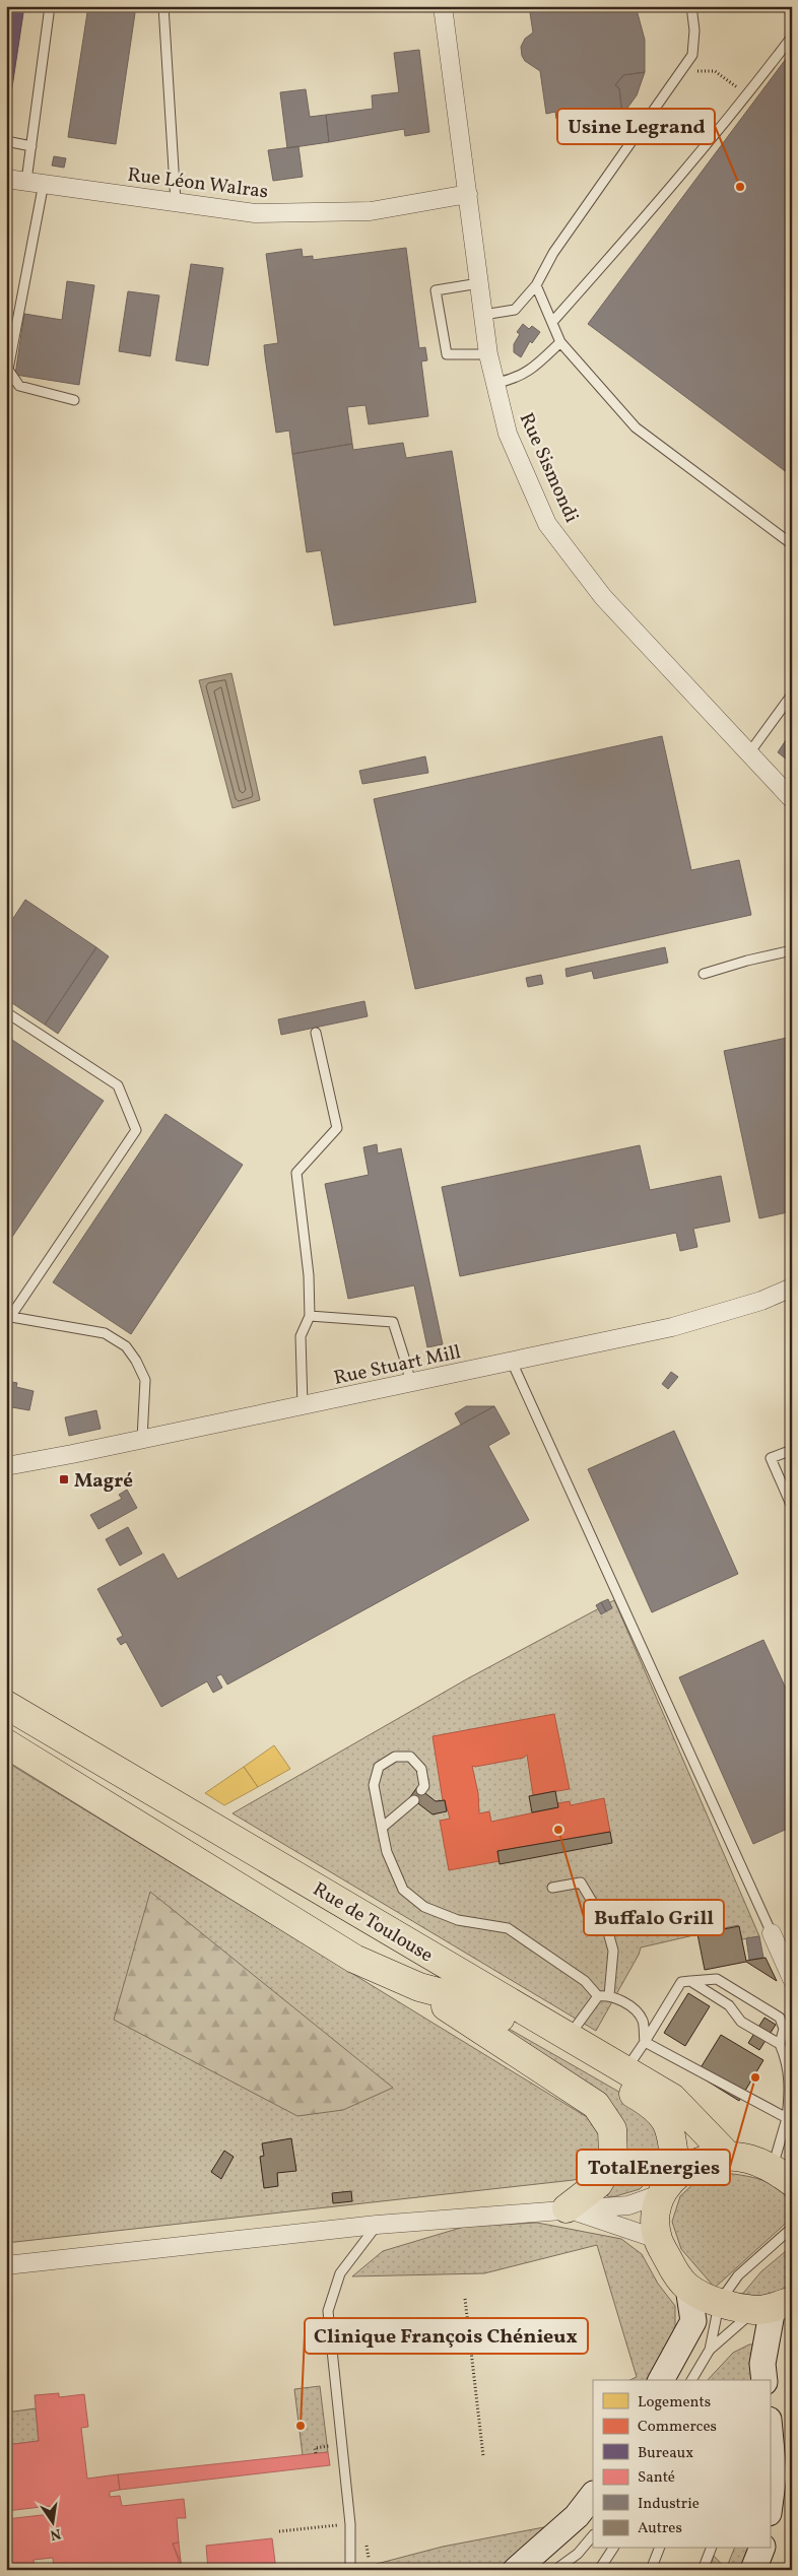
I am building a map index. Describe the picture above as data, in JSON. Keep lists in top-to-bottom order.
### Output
{
  "streets": {
    "main road": ["Rue de Toulouse"],
    "street": ["Rue Léon Walras", "Rue Sismondi", "Rue Stuart Mill"]
  },
  "crossings": [
    ["Rue Léon Walras", "Rue Sismondi"]
  ],
  "places": {
    "other": [
      "Usine Legrand",
      "Buffalo Grill",
      "TotalEnergies",
      "Clinique François Chénieux"
    ],
    "transit": ["Magré"]
  },
  "legend": [
    "Logements",
    "Commerces",
    "Bureaux",
    "Santé",
    "Industrie",
    "Autres"
  ],
  "north": "bottom"
}
